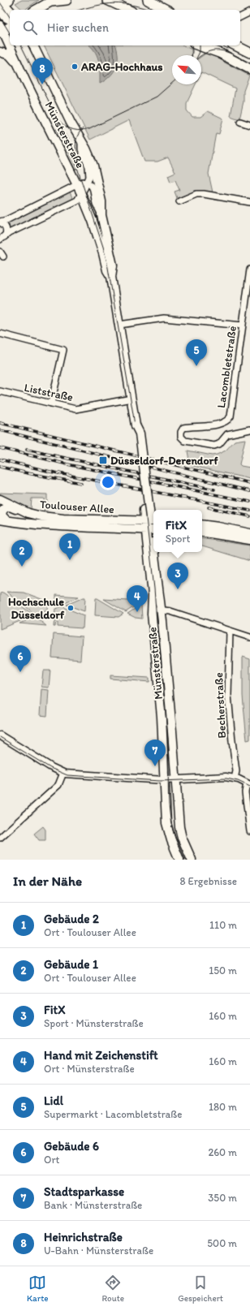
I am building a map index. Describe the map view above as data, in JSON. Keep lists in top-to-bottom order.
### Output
{
  "streets": {
    "main road": ["Münsterstraße", "Toulouser Allee"],
    "street": ["Lacombletstraße", "Liststraße", "Becherstraße"]
  },
  "crossings": [
    ["Münsterstraße", "Liststraße"],
    ["Münsterstraße", "Toulouser Allee"]
  ],
  "places": {
    "other": ["ARAG-Hochhaus", "Hochschule Düsseldorf"],
    "transit": ["Düsseldorf-Derendorf"]
  },
  "north": "top left",
  "page": {
    "search": "Hier suchen",
    "pins": [
      "8",
      "5",
      "1",
      "2",
      "3",
      "4",
      "6",
      "7"
    ],
    "popup": ["FitX", "Sport"],
    "heading": ["In der Nähe", "8 Ergebnisse"],
    "list": [
      {
        "mark": "1",
        "name": "Gebäude 2",
        "note": "Ort · Toulouser Allee",
        "value": "110 m"
      },
      {
        "mark": "2",
        "name": "Gebäude 1",
        "note": "Ort · Toulouser Allee",
        "value": "150 m"
      },
      {
        "mark": "3",
        "name": "FitX",
        "note": "Sport · Münsterstraße",
        "value": "160 m"
      },
      {
        "mark": "4",
        "name": "Hand mit Zeichenstift",
        "note": "Ort · Münsterstraße",
        "value": "160 m"
      },
      {
        "mark": "5",
        "name": "Lidl",
        "note": "Supermarkt · Lacombletstraße",
        "value": "180 m"
      },
      {
        "mark": "6",
        "name": "Gebäude 6",
        "note": "Ort",
        "value": "260 m"
      },
      {
        "mark": "7",
        "name": "Stadtsparkasse",
        "note": "Bank · Münsterstraße",
        "value": "350 m"
      },
      {
        "mark": "8",
        "name": "Heinrichstraße",
        "note": "U-Bahn · Münsterstraße",
        "value": "500 m"
      }
    ],
    "nav": ["Karte", "Route", "Gespeichert"]
  }
}
